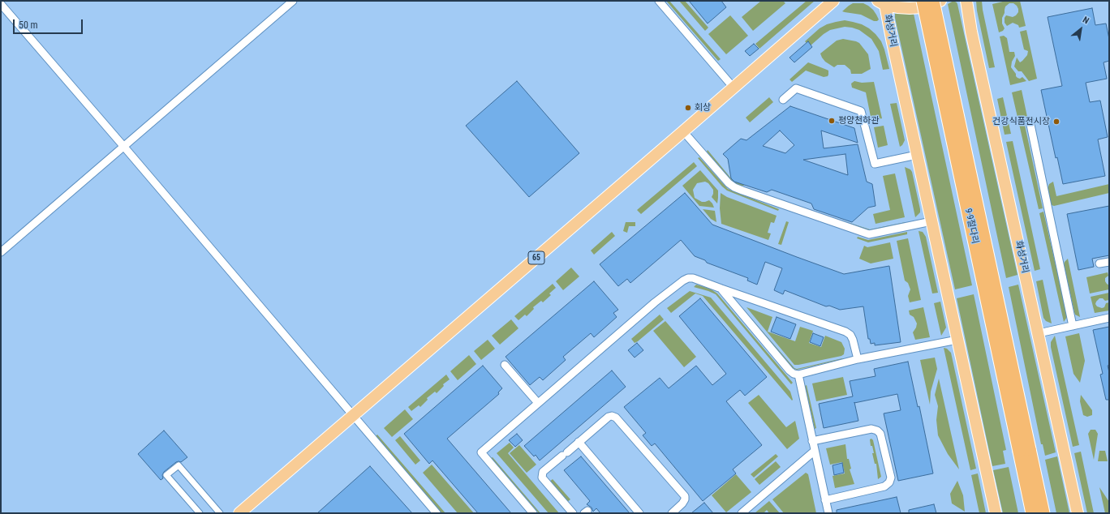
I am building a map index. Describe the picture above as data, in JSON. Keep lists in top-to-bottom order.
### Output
{
  "streets": {
    "highway": ["9·9절다리"],
    "main road": ["화성거리", "65"]
  },
  "places": ["회상", "평양천하관", "건강식품전시장"],
  "scale_bar": "50 m",
  "north": "top right"
}
